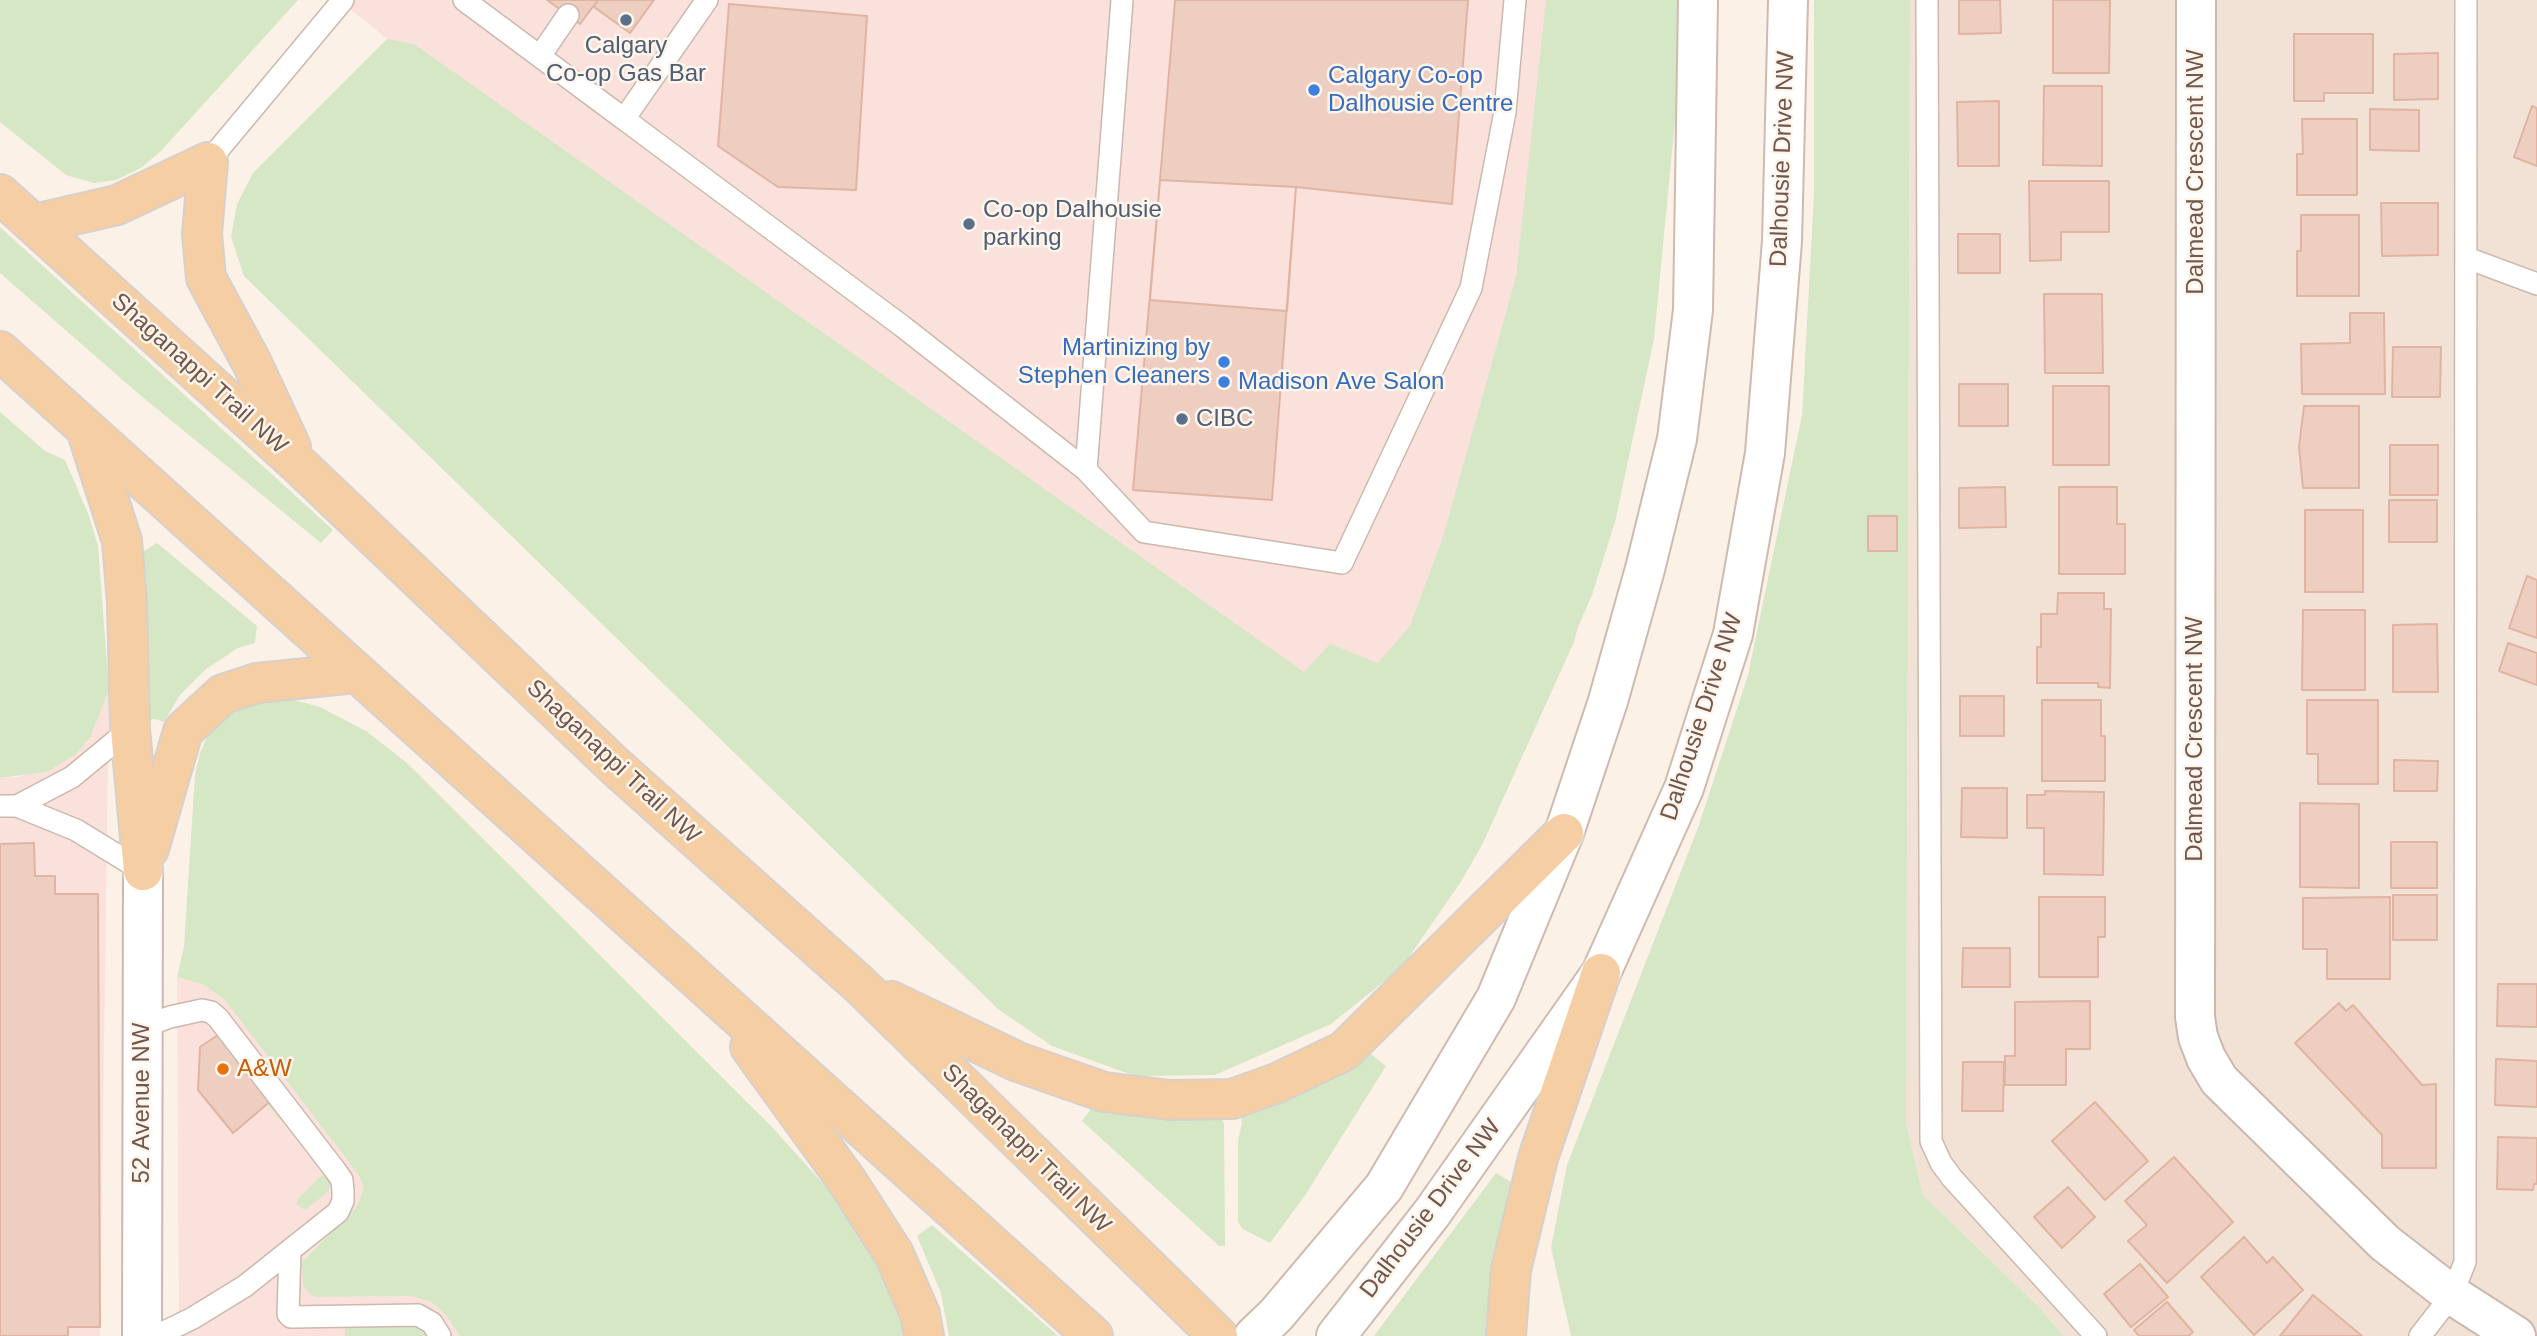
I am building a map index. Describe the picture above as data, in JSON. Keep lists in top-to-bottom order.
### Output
{
  "streets": {
    "main road": ["Shaganappi Trail NW"],
    "street": ["Dalhousie Drive NW", "Dalmead Crescent NW", "52 Avenue NW"]
  },
  "places": [
    "Calgary Co-op Gas Bar",
    "Calgary Co-op Dalhousie Centre",
    "Co-op Dalhousie parking",
    "Martinizing by Stephen Cleaners",
    "Madison Ave Salon",
    "CIBC",
    "A&W"
  ]
}
